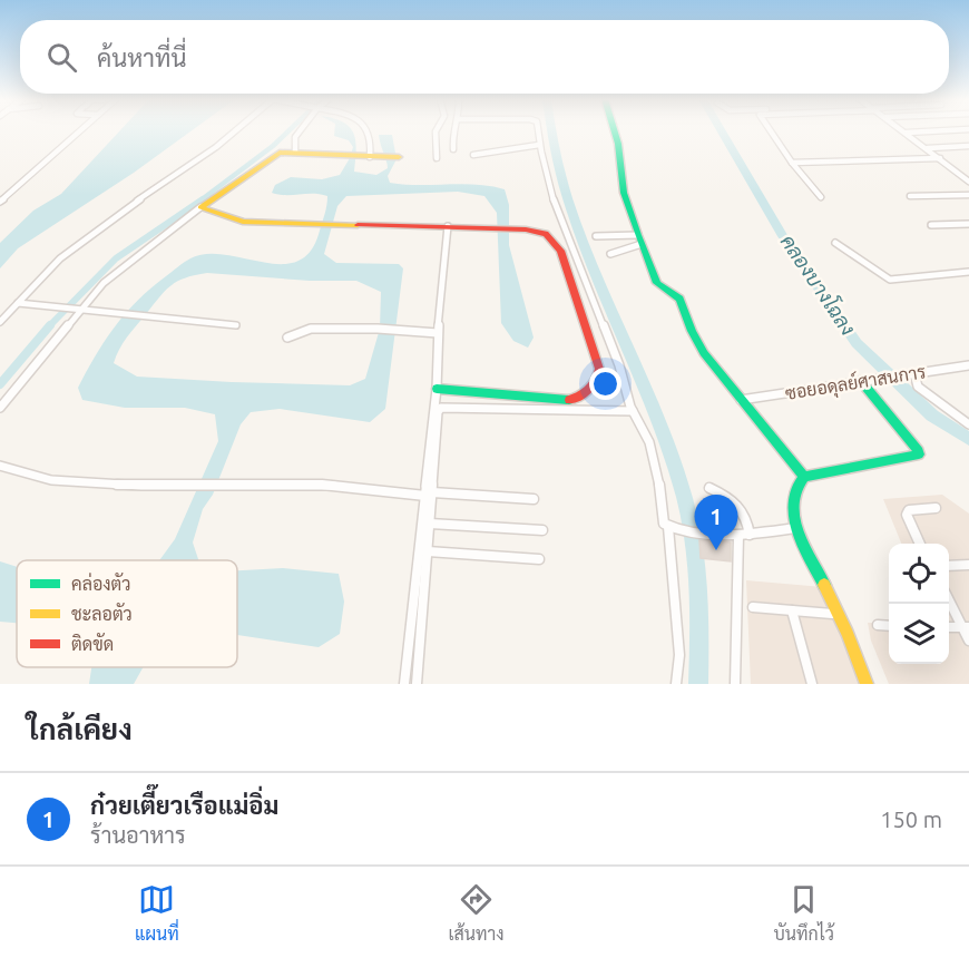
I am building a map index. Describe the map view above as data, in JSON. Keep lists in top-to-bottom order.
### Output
{
  "streets": {
    "street": ["ซอยอดุลย์ศาสนการ"]
  },
  "water": ["คลองบางโฉลง"],
  "legend": ["คล่องตัว", "ชะลอตัว", "ติดขัด"],
  "page": {
    "search": "ค้นหาที่นี่",
    "pins": "1",
    "heading": "ใกล้เคียง",
    "list": [
      {
        "mark": "1",
        "name": "ก๋วยเตี๊ยวเรือแม่อิ่ม",
        "note": "ร้านอาหาร",
        "value": "150 m"
      }
    ],
    "nav": ["แผนที่", "เส้นทาง", "บันทึกไว้"]
  }
}
